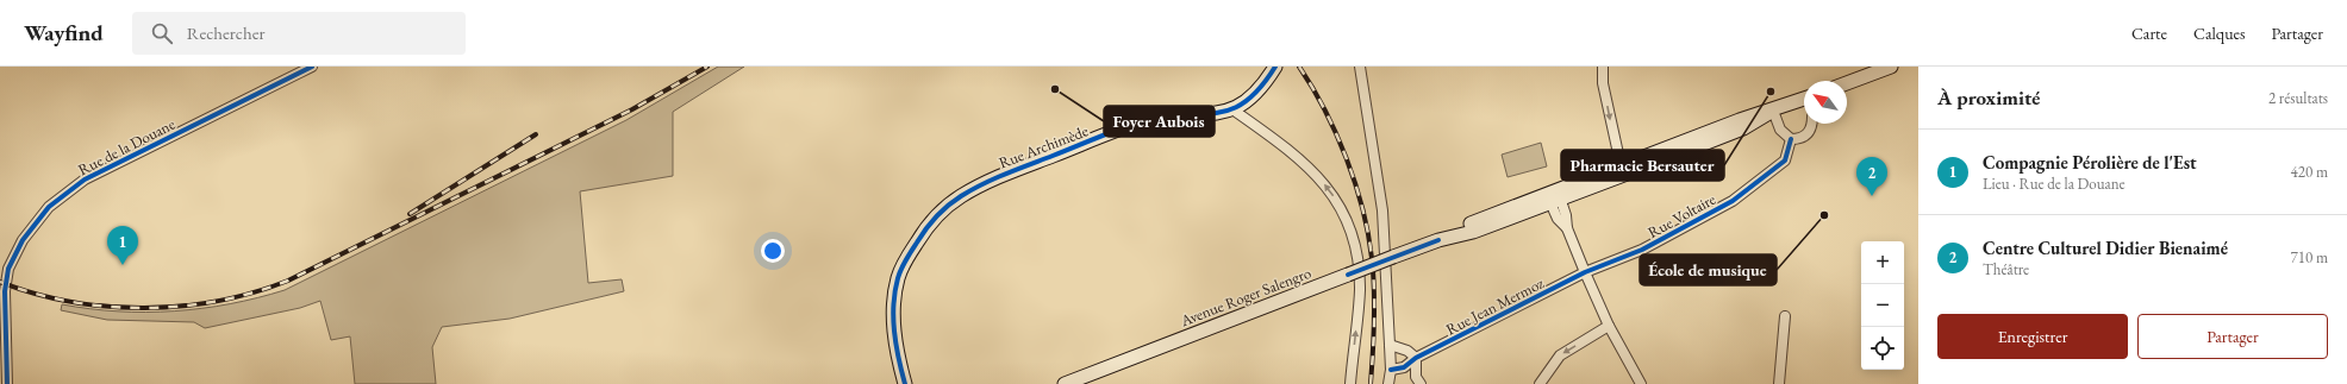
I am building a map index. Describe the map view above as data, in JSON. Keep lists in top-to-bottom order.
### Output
{
  "streets": {
    "main road": ["Rue Archimède", "Avenue Roger Salengro"],
    "street": ["Rue de la Douane", "Rue Voltaire", "Rue Jean Mermoz"]
  },
  "crossings": [
    ["Rue Voltaire", "Rue Jean Mermoz"]
  ],
  "places": ["Foyer Aubois", "Pharmacie Bersauter", "École de musique"],
  "north": "top left",
  "page": {
    "header": "Wayfind",
    "search": "Rechercher",
    "nav": ["Carte", "Calques", "Partager"],
    "heading": ["À proximité", "2 résultats"],
    "list": [
      {
        "mark": "1",
        "name": "Compagnie Pérolière de l'Est",
        "note": "Lieu · Rue de la Douane",
        "value": "420 m"
      },
      {
        "mark": "2",
        "name": "Centre Culturel Didier Bienaimé",
        "note": "Théâtre",
        "value": "710 m"
      }
    ],
    "pins": ["2", "1"],
    "map_buttons": ["+", "−"],
    "buttons": ["Enregistrer", "Partager"]
  }
}
